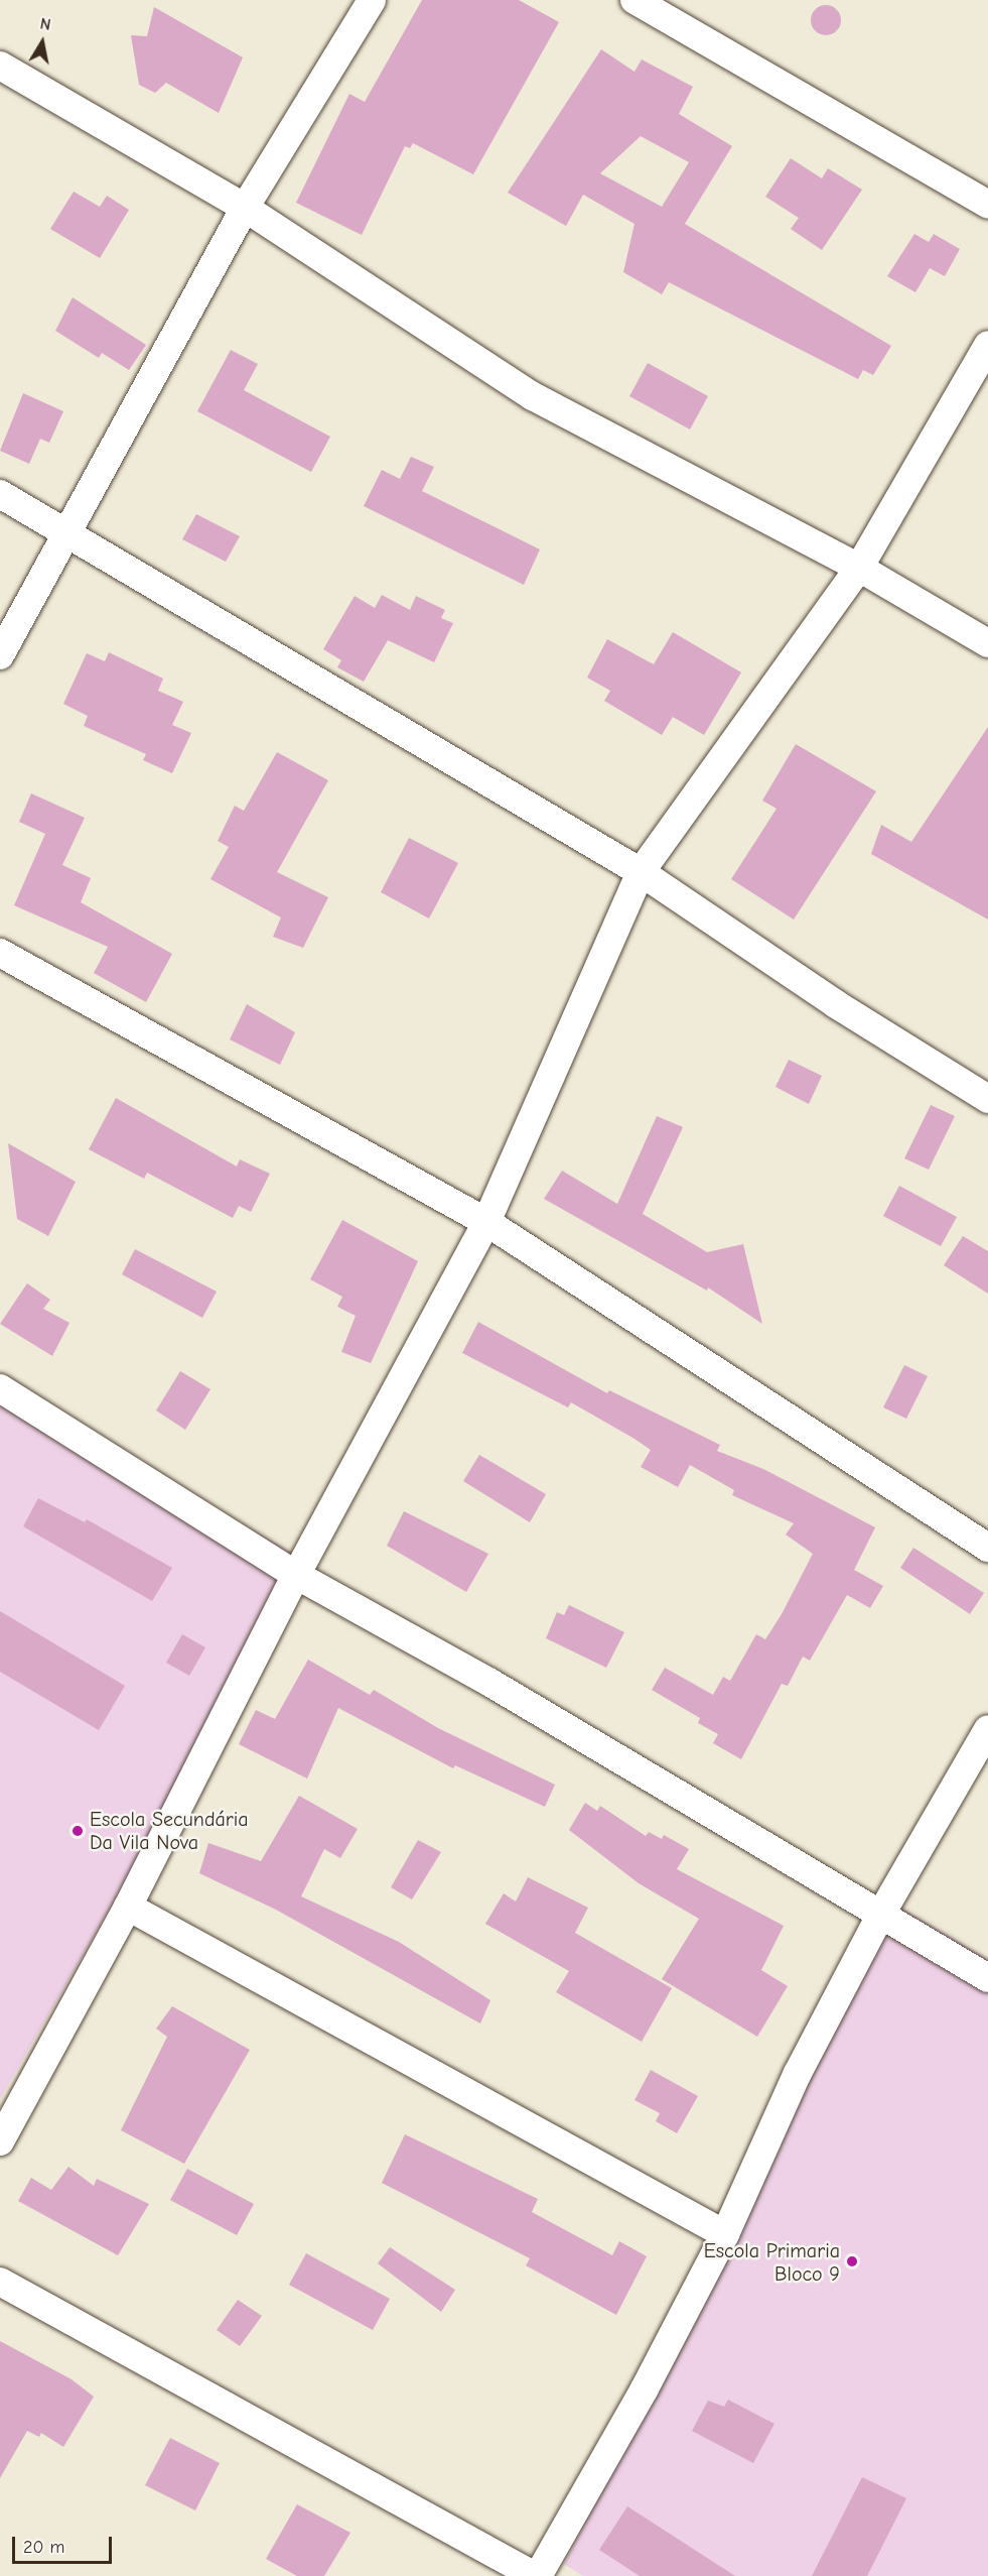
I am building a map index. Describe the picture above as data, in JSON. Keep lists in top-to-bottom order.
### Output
{
  "places": ["Escola Secundária Da Vila Nova", "Escola Primaria Bloco 9"],
  "scale_bar": "20 m",
  "north": "top"
}
